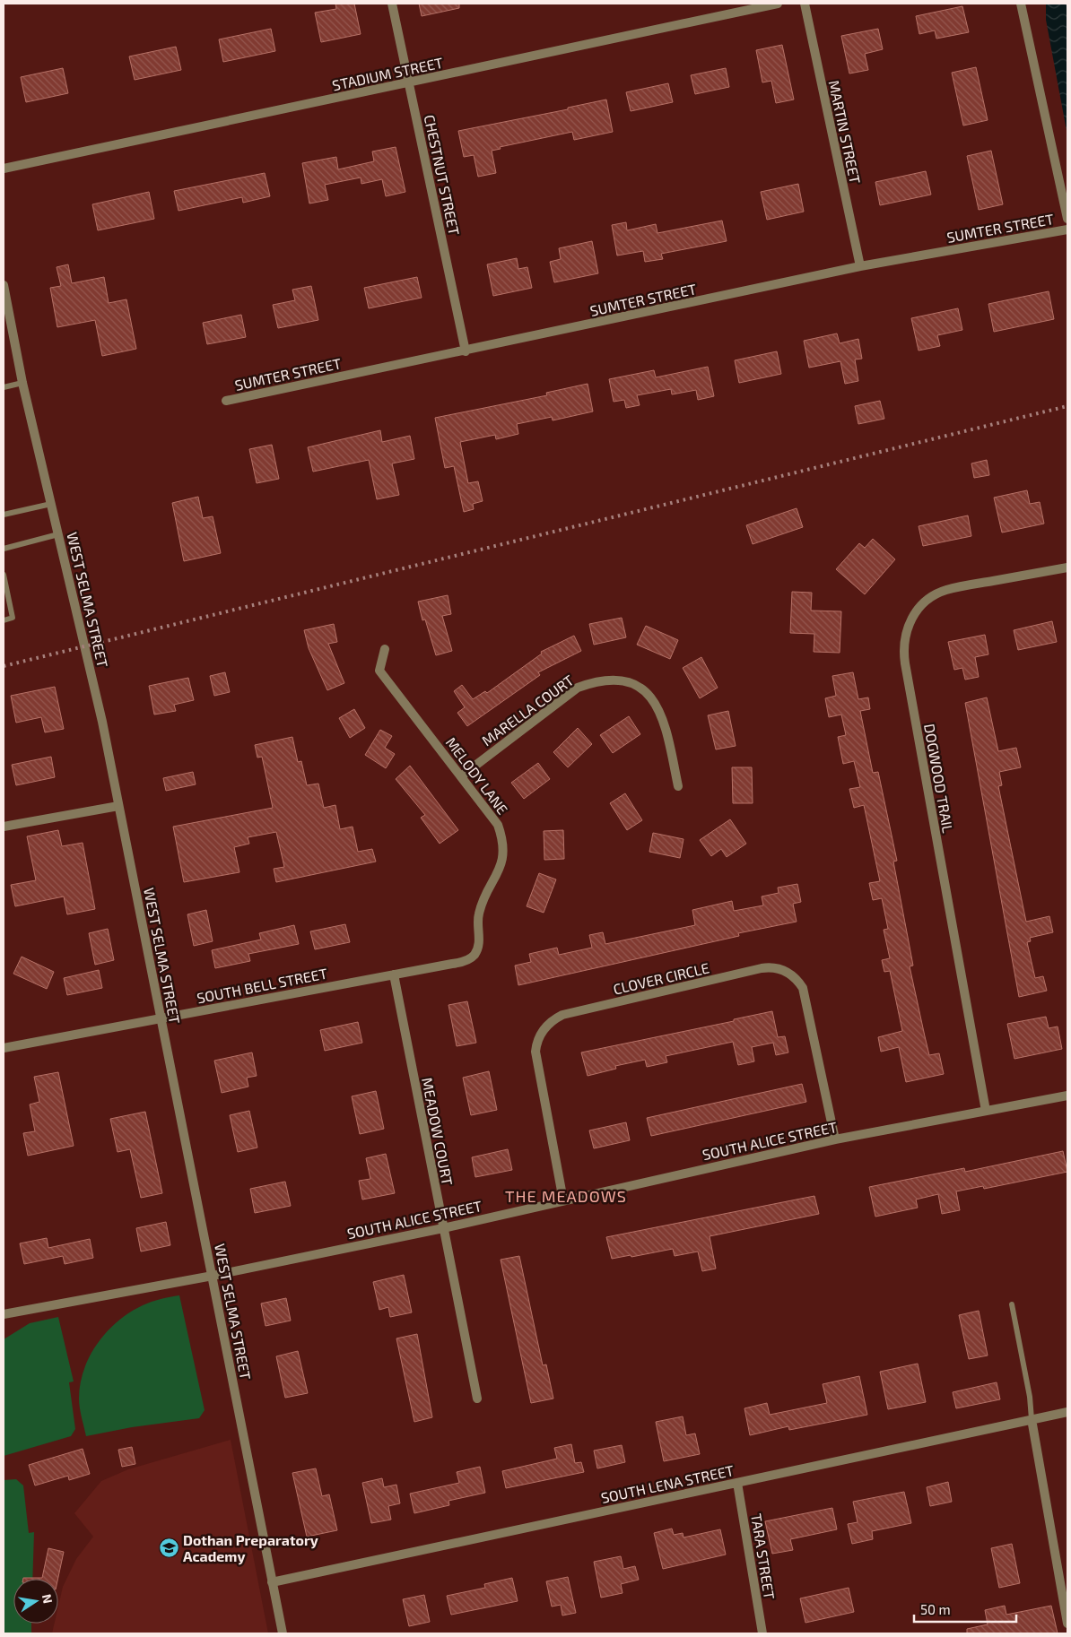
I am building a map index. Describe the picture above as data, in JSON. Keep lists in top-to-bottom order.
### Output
{
  "streets": {
    "street": [
      "STADIUM STREET",
      "MARTIN STREET",
      "CHESTNUT STREET",
      "SUMTER STREET",
      "WEST SELMA STREET",
      "MARELLA COURT",
      "MELODY LANE",
      "DOGWOOD TRAIL",
      "CLOVER CIRCLE",
      "SOUTH BELL STREET",
      "MEADOW COURT",
      "SOUTH ALICE STREET",
      "SOUTH LENA STREET",
      "TARA STREET"
    ]
  },
  "crossings": [
    ["STADIUM STREET", "CHESTNUT STREET"],
    ["MARTIN STREET", "SUMTER STREET"],
    ["CHESTNUT STREET", "SUMTER STREET"],
    ["WEST SELMA STREET", "SOUTH BELL STREET"],
    ["WEST SELMA STREET", "SOUTH ALICE STREET"],
    ["WEST SELMA STREET", "SOUTH LENA STREET"],
    ["MARELLA COURT", "MELODY LANE"],
    ["MELODY LANE", "SOUTH BELL STREET"],
    ["MELODY LANE", "MEADOW COURT"],
    ["DOGWOOD TRAIL", "SOUTH ALICE STREET"],
    ["CLOVER CIRCLE", "SOUTH ALICE STREET"],
    ["SOUTH BELL STREET", "MEADOW COURT"],
    ["MEADOW COURT", "SOUTH ALICE STREET"],
    ["SOUTH LENA STREET", "TARA STREET"]
  ],
  "districts": ["THE MEADOWS"],
  "places": {
    "school or university": ["Dothan Preparatory Academy"]
  },
  "scale_bar": "50 m",
  "north": "right"
}
